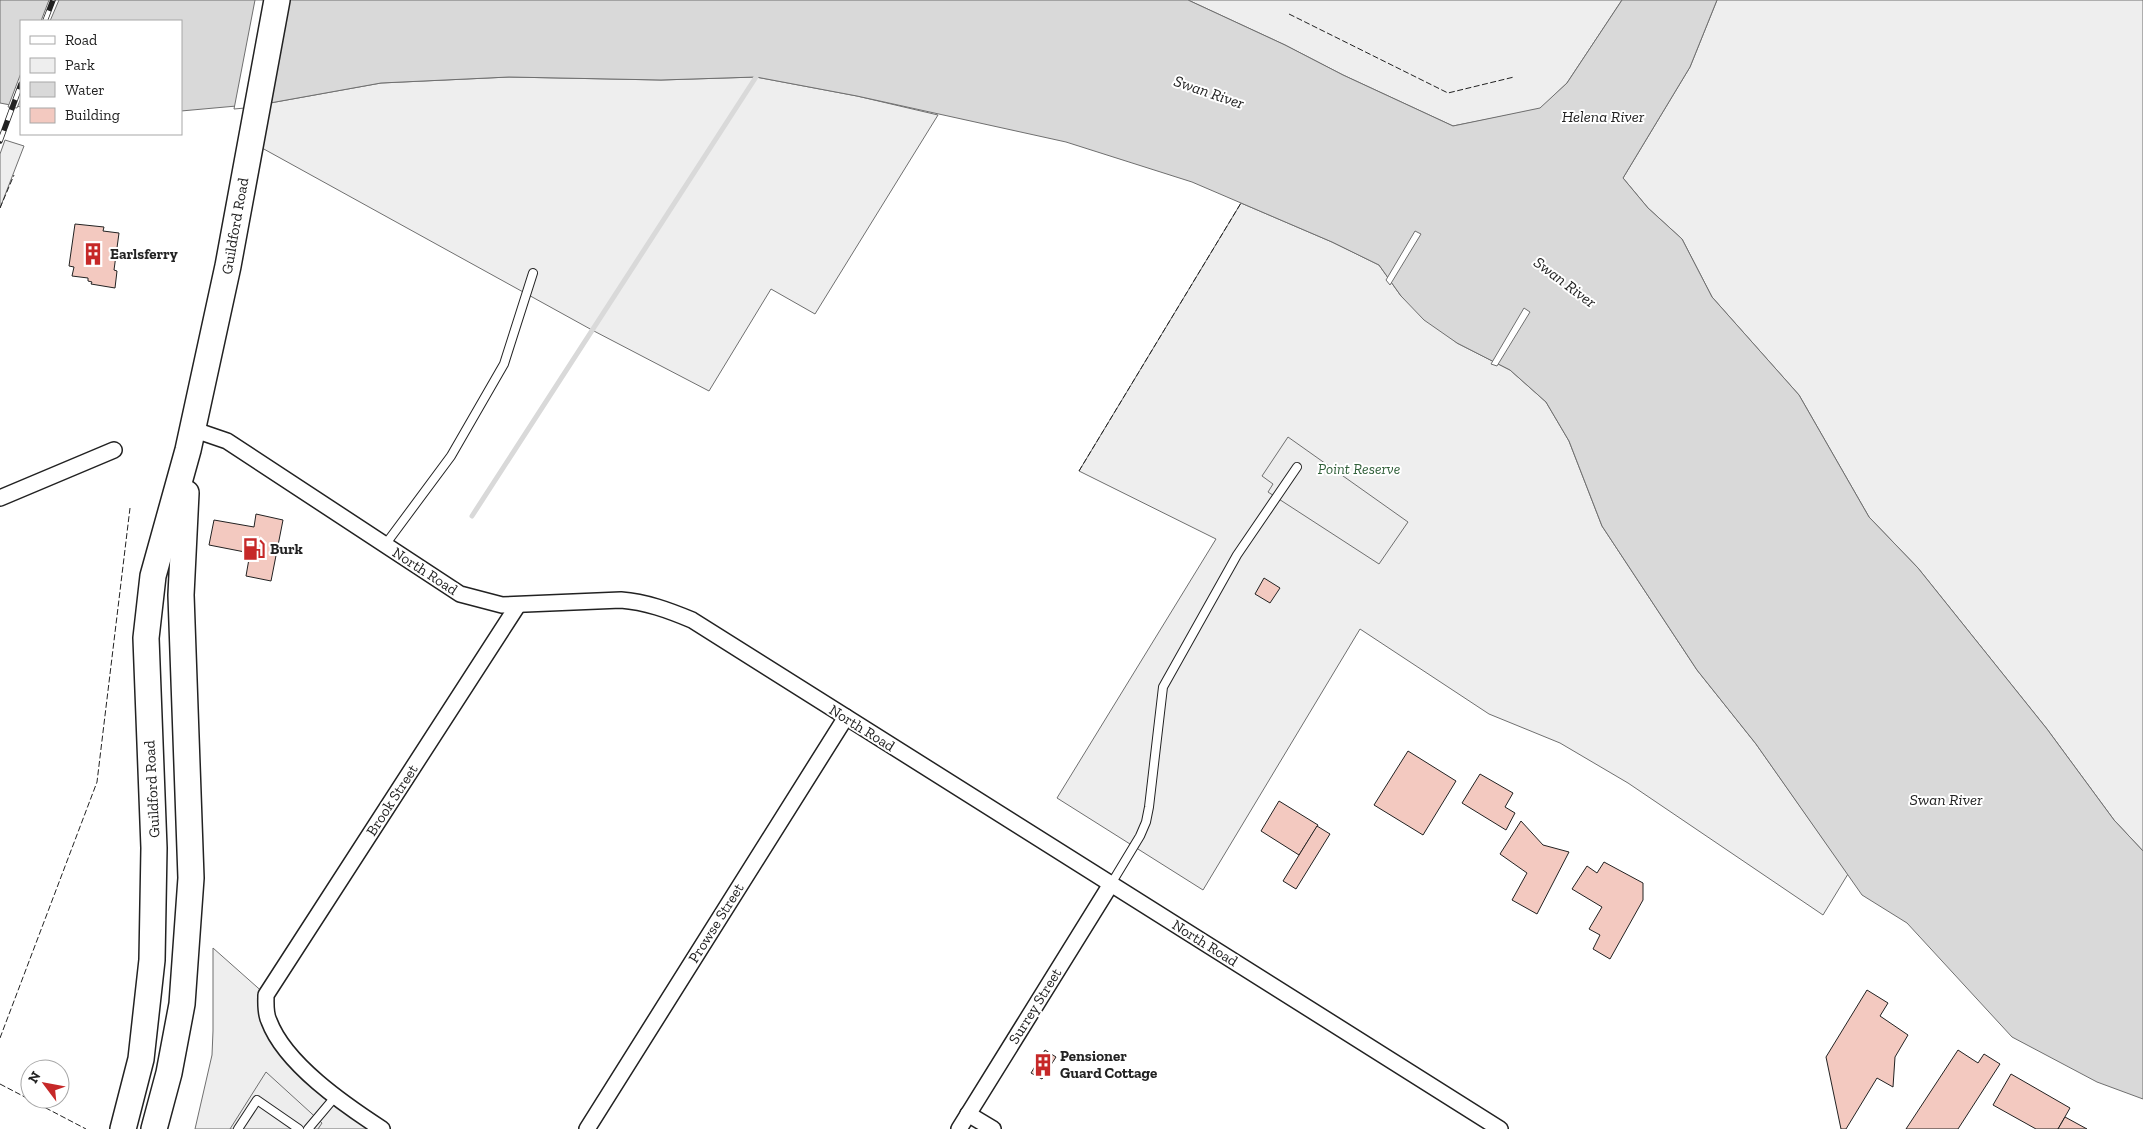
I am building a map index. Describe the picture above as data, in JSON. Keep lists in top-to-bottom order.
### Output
{
  "streets": {
    "highway": ["Guildford Road"],
    "street": [
      "North Road",
      "Brook Street",
      "Prowse Street",
      "Surrey Street"
    ]
  },
  "crossings": [
    ["Guildford Road", "North Road"],
    ["North Road", "Brook Street"],
    ["North Road", "Prowse Street"],
    ["North Road", "Surrey Street"]
  ],
  "water": ["Swan River", "Helena River"],
  "parks": ["Point Reserve"],
  "places": {
    "building": ["Earlsferry", "Pensioner Guard Cottage"],
    "fuel station": ["Burk"]
  },
  "legend": [
    "Road",
    "Park",
    "Water",
    "Building"
  ],
  "north": "top left"
}
